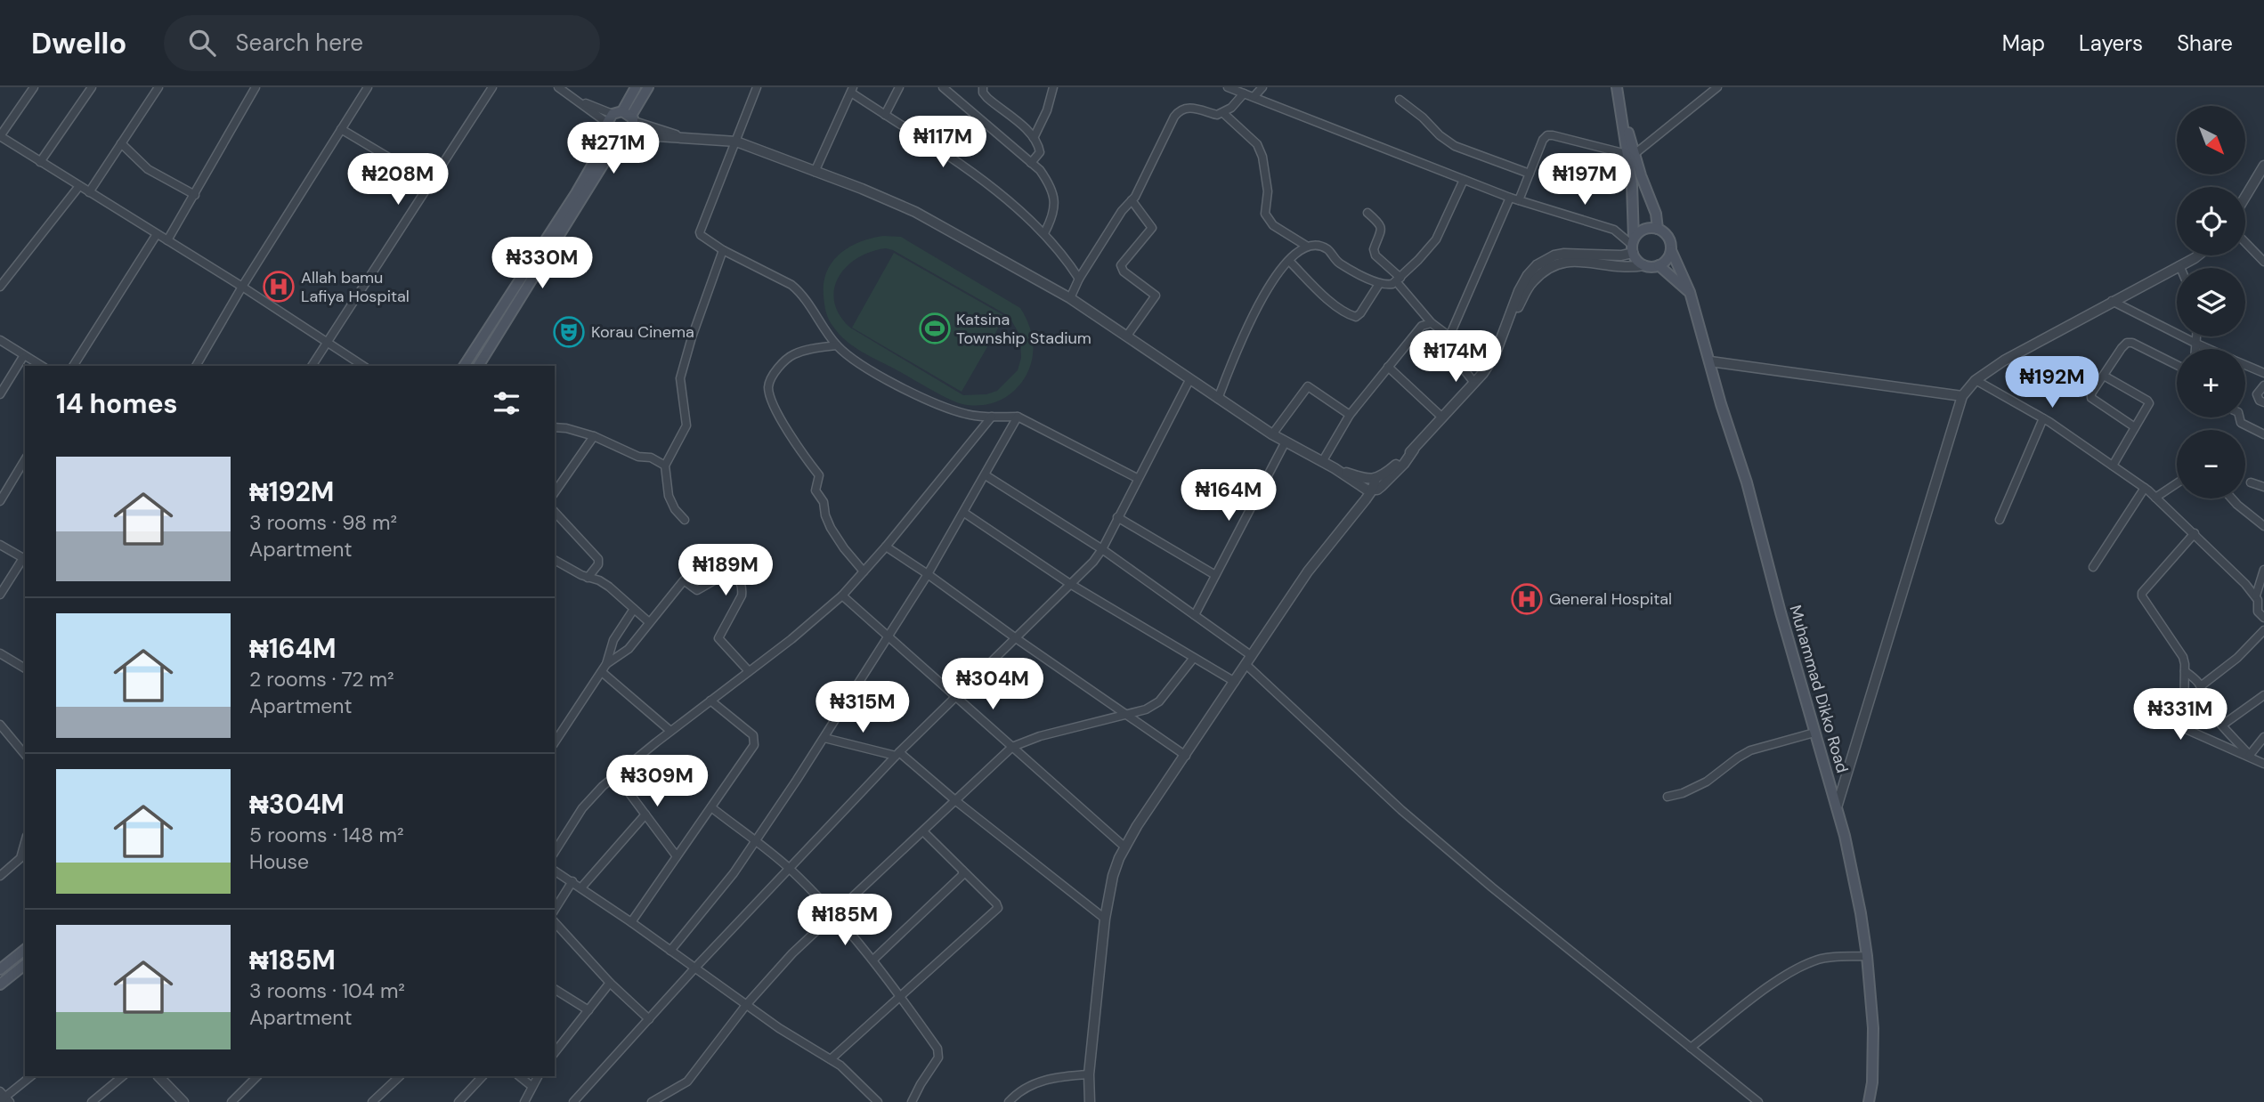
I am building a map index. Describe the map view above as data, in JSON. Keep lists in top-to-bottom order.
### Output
{
  "streets": {
    "main road": ["Muhammad Dikko Road"]
  },
  "places": {
    "hospital": ["Allah bamu Lafiya Hospital", "General Hospital"],
    "sports": ["Katsina Township Stadium"],
    "theatre": ["Korau Cinema"]
  },
  "north": "bottom right",
  "page": {
    "header": "Dwello",
    "search": "Search here",
    "nav": ["Map", "Layers", "Share"],
    "map_buttons": ["+", "−"],
    "price": [
      "₦117M",
      "₦271M",
      "₦208M",
      "₦197M",
      "₦330M",
      "₦174M",
      "₦192M",
      "₦164M",
      "₦189M",
      "₦304M",
      "₦315M",
      "₦331M",
      "₦309M",
      "₦185M"
    ],
    "heading": "14 homes",
    "list": [
      {
        "name": "₦192M",
        "note": "3 rooms · 98 m² · Apartment"
      },
      {
        "name": "₦164M",
        "note": "2 rooms · 72 m² · Apartment"
      },
      {
        "name": "₦304M",
        "note": "5 rooms · 148 m² · House"
      },
      {
        "name": "₦185M",
        "note": "3 rooms · 104 m² · Apartment"
      }
    ]
  }
}
